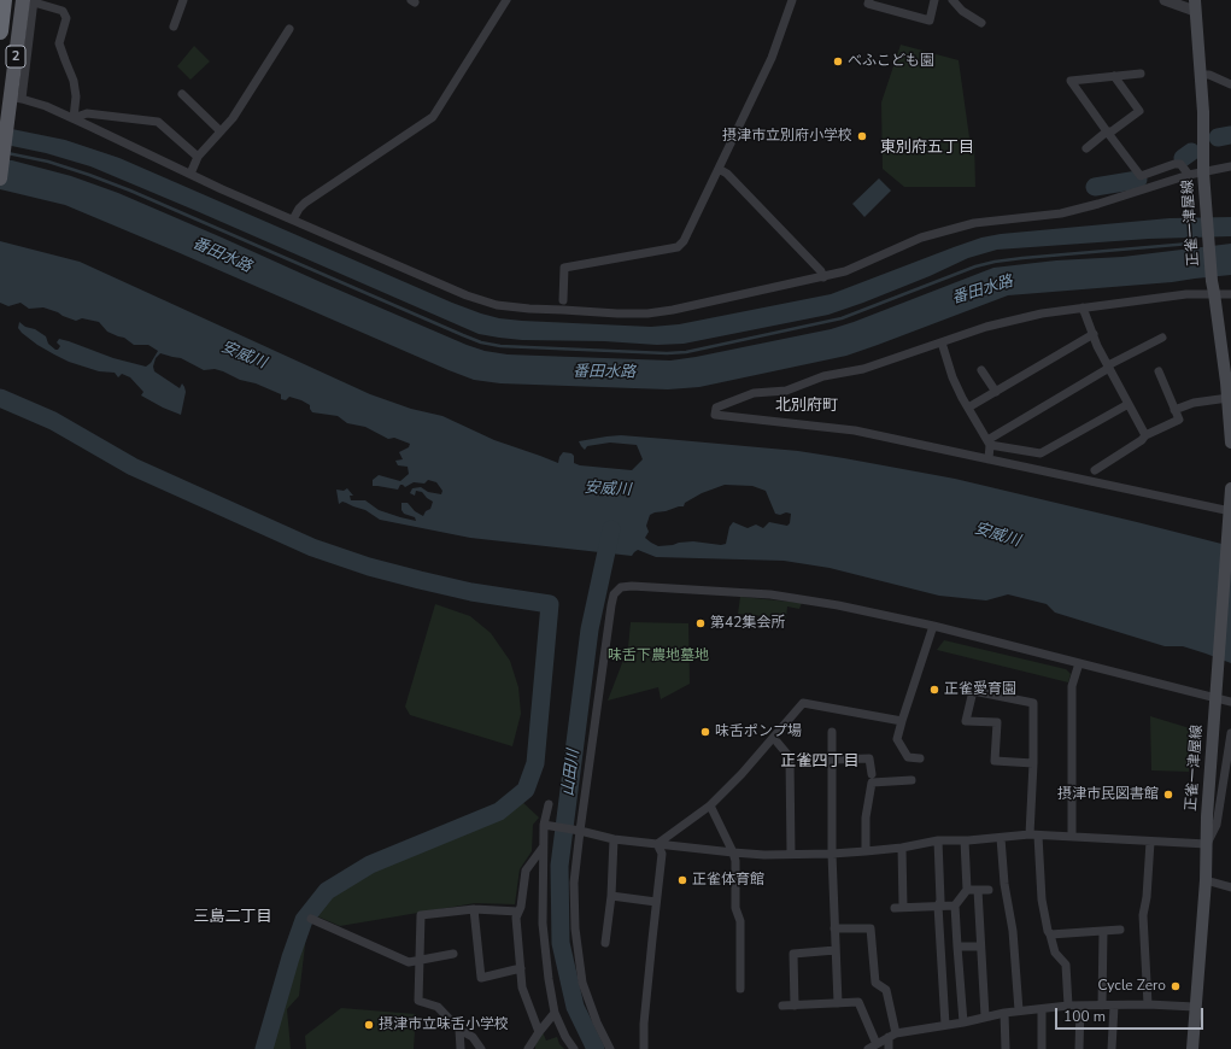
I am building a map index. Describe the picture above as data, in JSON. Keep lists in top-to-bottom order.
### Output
{
  "streets": {
    "main road": ["2", "正雀一津屋線"]
  },
  "districts": [
    "東別府五丁目",
    "北別府町",
    "正雀四丁目",
    "三島二丁目"
  ],
  "water": ["番田水路", "安威川", "山田川"],
  "parks": ["味舌下農地墓地"],
  "places": [
    "べふこども園",
    "摂津市立別府小学校",
    "第42集会所",
    "正雀愛育園",
    "味舌ポンプ場",
    "摂津市民図書館",
    "正雀体育館",
    "Cycle Zero",
    "摂津市立味舌小学校"
  ],
  "scale_bar": "100 m"
}
